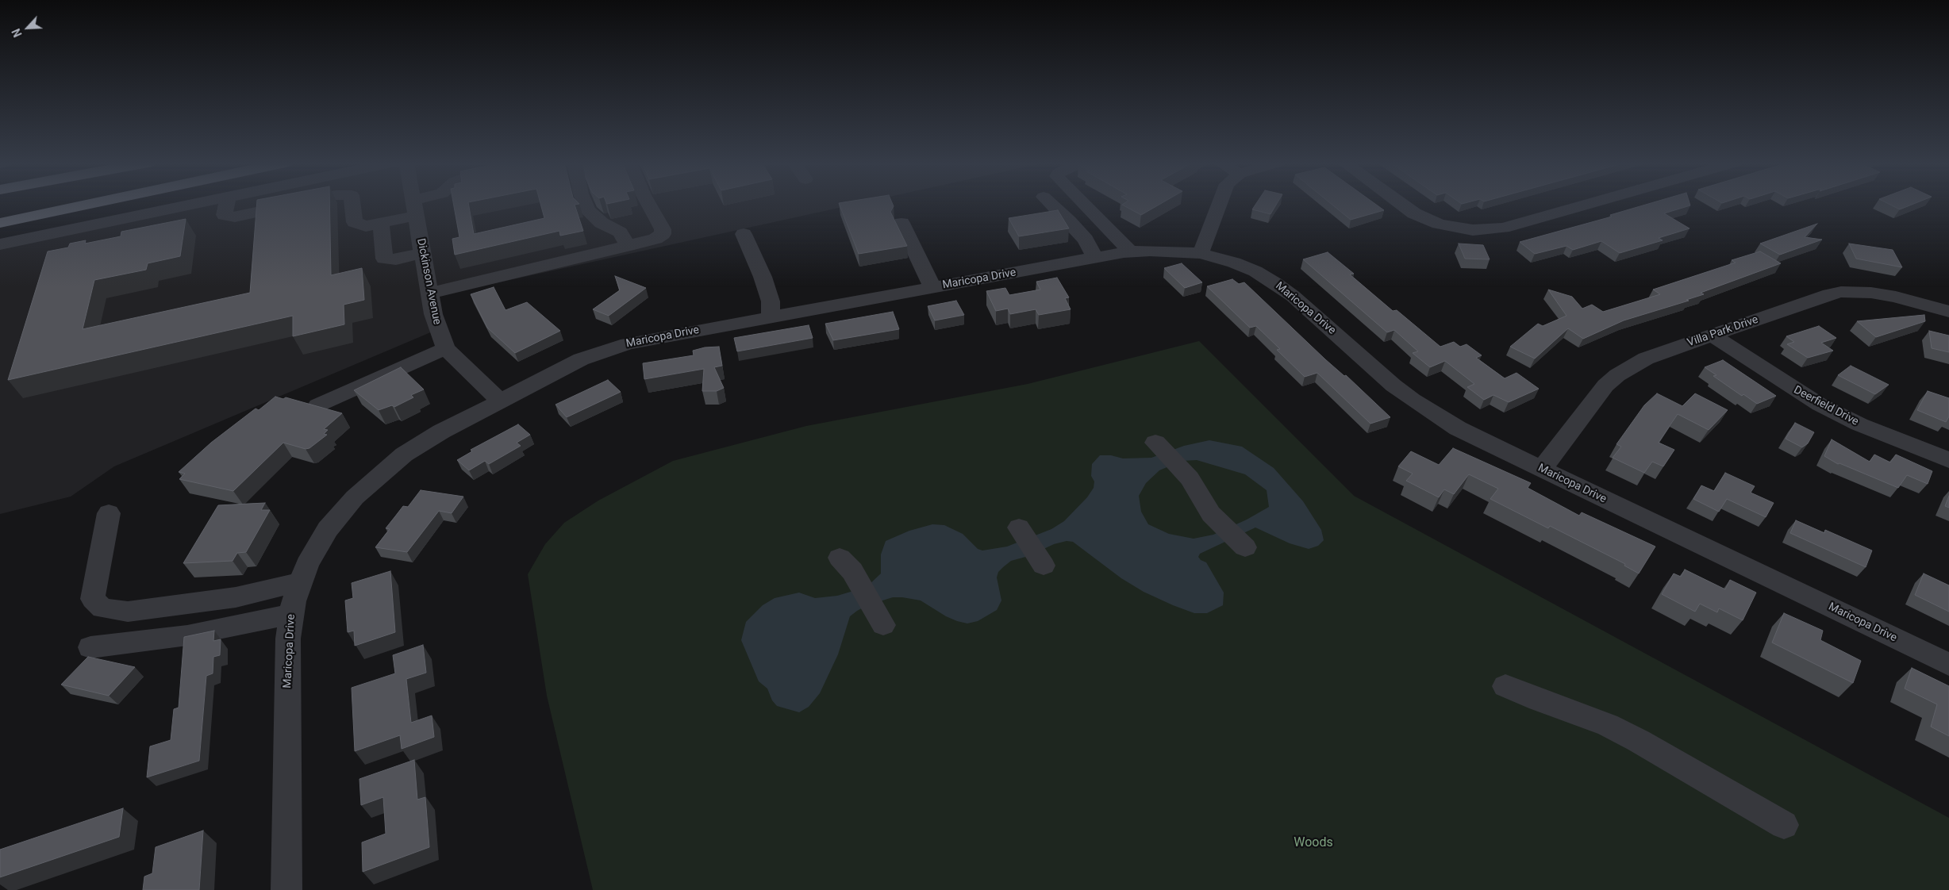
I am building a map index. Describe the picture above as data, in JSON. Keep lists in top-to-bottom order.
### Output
{
  "streets": {
    "street": [
      "Maricopa Drive",
      "Dickinson Avenue",
      "Villa Park Drive",
      "Deerfield Drive"
    ]
  },
  "crossings": [
    ["Maricopa Drive", "Dickinson Avenue"],
    ["Maricopa Drive", "Villa Park Drive"],
    ["Villa Park Drive", "Deerfield Drive"]
  ],
  "parks": ["Woods"],
  "north": "bottom left"
}
